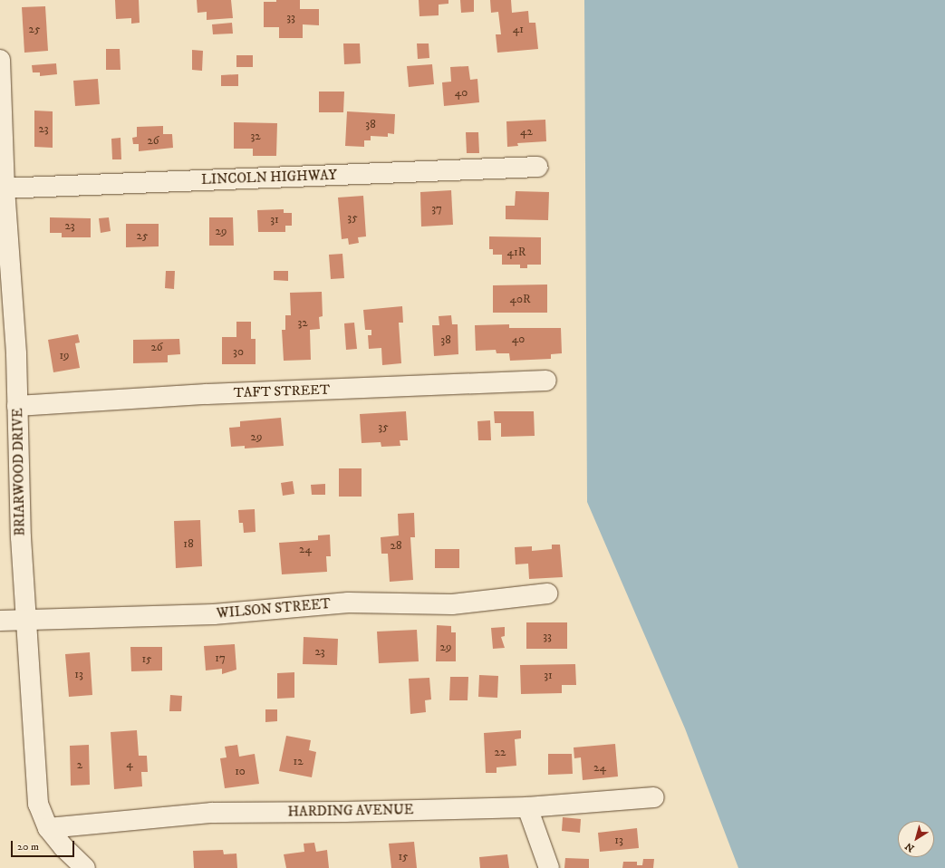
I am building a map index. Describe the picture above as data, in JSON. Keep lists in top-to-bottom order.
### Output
{
  "streets": {
    "street": [
      "LINCOLN HIGHWAY",
      "TAFT STREET",
      "BRIARWOOD DRIVE",
      "WILSON STREET",
      "HARDING AVENUE"
    ]
  },
  "crossings": [
    ["LINCOLN HIGHWAY", "BRIARWOOD DRIVE"],
    ["TAFT STREET", "BRIARWOOD DRIVE"],
    ["BRIARWOOD DRIVE", "WILSON STREET"],
    ["BRIARWOOD DRIVE", "HARDING AVENUE"]
  ],
  "house_numbers": [
    "33",
    "25",
    "41",
    "40",
    "38",
    "23",
    "42",
    "32",
    "26",
    "37",
    "35",
    "31",
    "23",
    "29",
    "25",
    "41R",
    "40R",
    "32",
    "40",
    "38",
    "26",
    "30",
    "19",
    "35",
    "29",
    "18",
    "28",
    "24",
    "33",
    "29",
    "23",
    "17",
    "15",
    "13",
    "31",
    "22",
    "12",
    "4",
    "2",
    "24",
    "10",
    "13",
    "15"
  ],
  "scale_bar": "20 m",
  "north": "bottom left"
}
